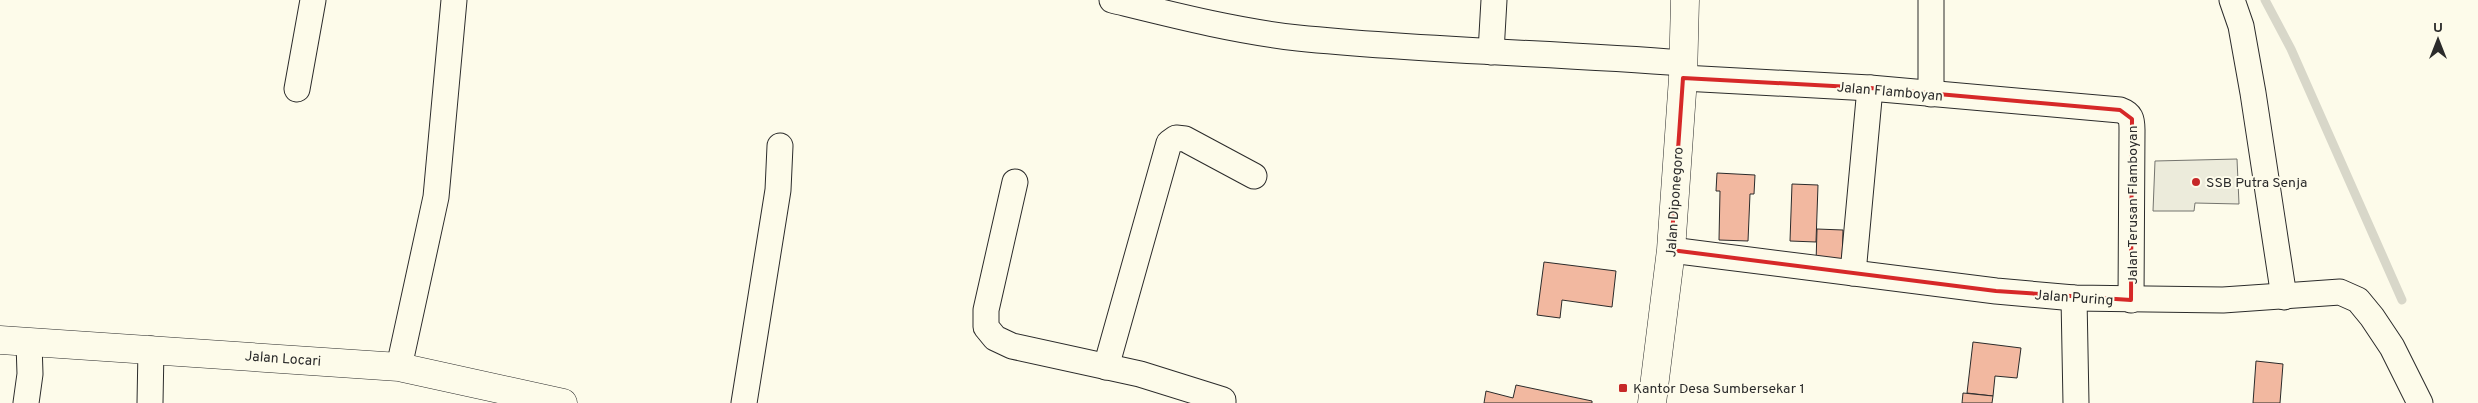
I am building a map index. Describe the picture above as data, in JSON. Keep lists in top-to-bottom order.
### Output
{
  "streets": {
    "street": [
      "Jalan Flamboyan",
      "Jalan Diponegoro",
      "Jalan Terusan Flamboyan",
      "Jalan Puring",
      "Jalan Locari"
    ]
  },
  "crossings": [
    ["Jalan Flamboyan", "Jalan Diponegoro"],
    ["Jalan Flamboyan", "Jalan Terusan Flamboyan"],
    ["Jalan Diponegoro", "Jalan Puring"],
    ["Jalan Terusan Flamboyan", "Jalan Puring"]
  ],
  "places": {
    "other": ["SSB Putra Senja"],
    "transit": ["Kantor Desa Sumbersekar 1"]
  },
  "north": "top"
}
